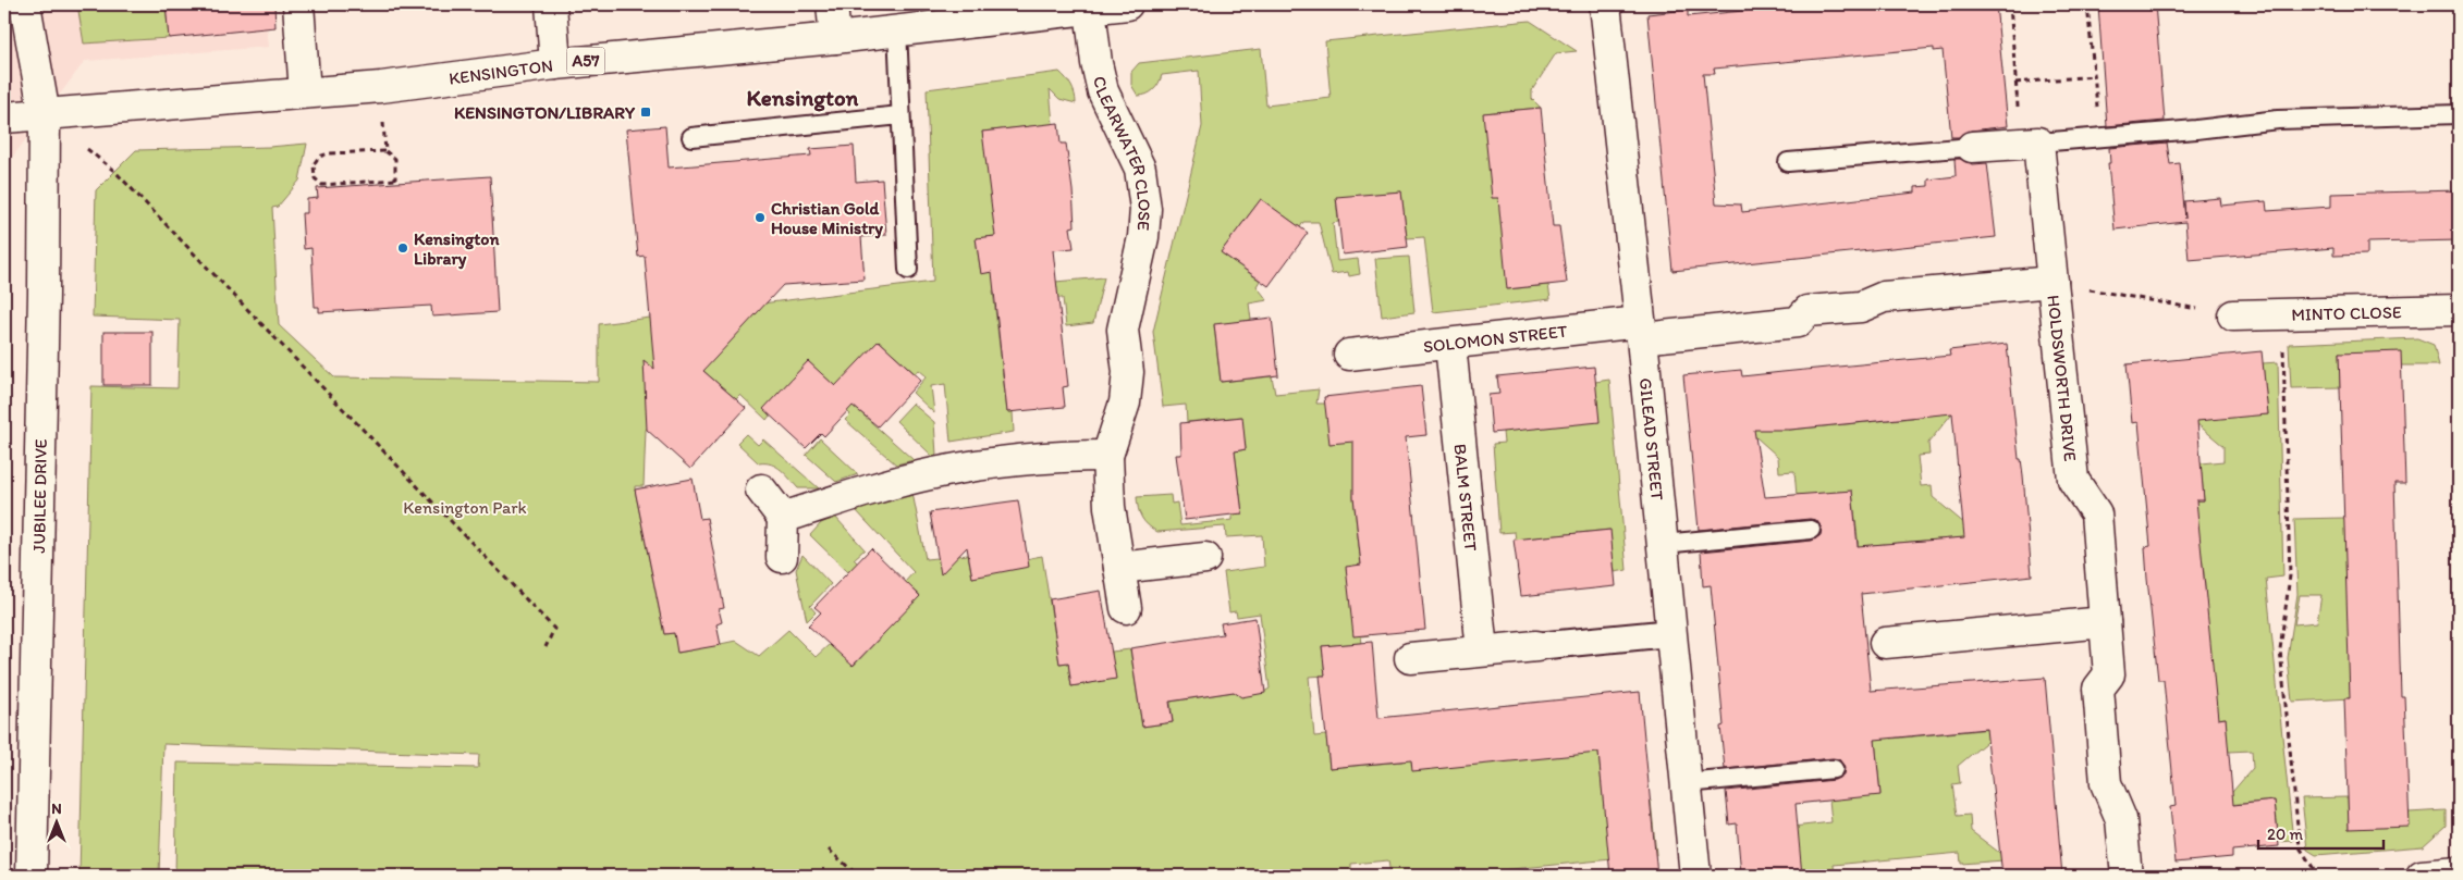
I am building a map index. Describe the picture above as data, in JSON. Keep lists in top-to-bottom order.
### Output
{
  "streets": {
    "street": [
      "A57",
      "KENSINGTON",
      "CLEARWATER CLOSE",
      "MINTO CLOSE",
      "SOLOMON STREET",
      "HOLDSWORTH DRIVE",
      "GILEAD STREET",
      "JUBILEE DRIVE",
      "BALM STREET"
    ]
  },
  "crossings": [
    ["KENSINGTON", "CLEARWATER CLOSE"],
    ["KENSINGTON", "JUBILEE DRIVE"],
    ["SOLOMON STREET", "HOLDSWORTH DRIVE"],
    ["SOLOMON STREET", "GILEAD STREET"],
    ["SOLOMON STREET", "BALM STREET"],
    ["HOLDSWORTH DRIVE", "GILEAD STREET"]
  ],
  "districts": ["Kensington"],
  "parks": ["Kensington Park"],
  "places": {
    "transit": ["KENSINGTON/LIBRARY"],
    "other": ["Christian Gold House Ministry", "Kensington Library"]
  },
  "scale_bar": "20 m",
  "north": "top"
}
